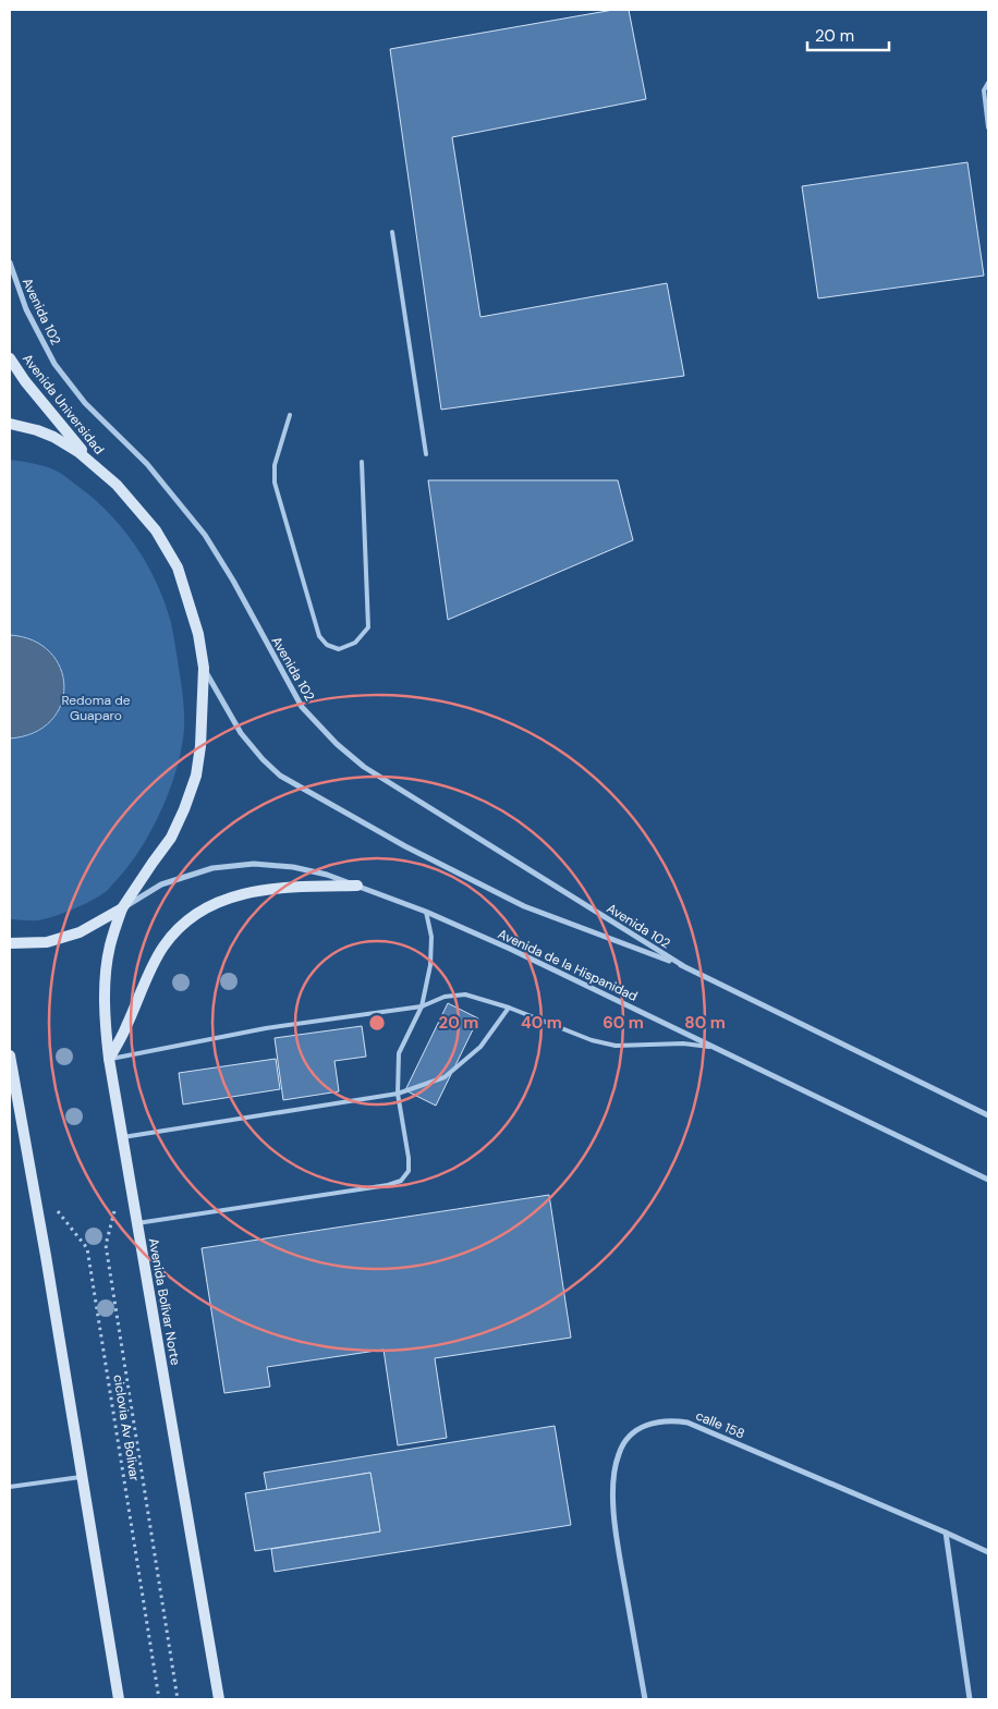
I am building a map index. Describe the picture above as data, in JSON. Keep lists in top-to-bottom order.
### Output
{
  "streets": {
    "main road": ["Avenida Universidad", "Avenida Bolívar Norte"],
    "street": ["Avenida 102", "Avenida de la Hispanidad", "calle 158"],
    "path": ["ciclovia Av Bolivar"]
  },
  "crossings": [
    ["Avenida de la Hispanidad", "Avenida Bolívar Norte"]
  ],
  "parks": ["Redoma de Guaparo"],
  "scale_bar": "20 m",
  "rings": [
    "20 m",
    "40 m",
    "60 m",
    "80 m"
  ]
}
